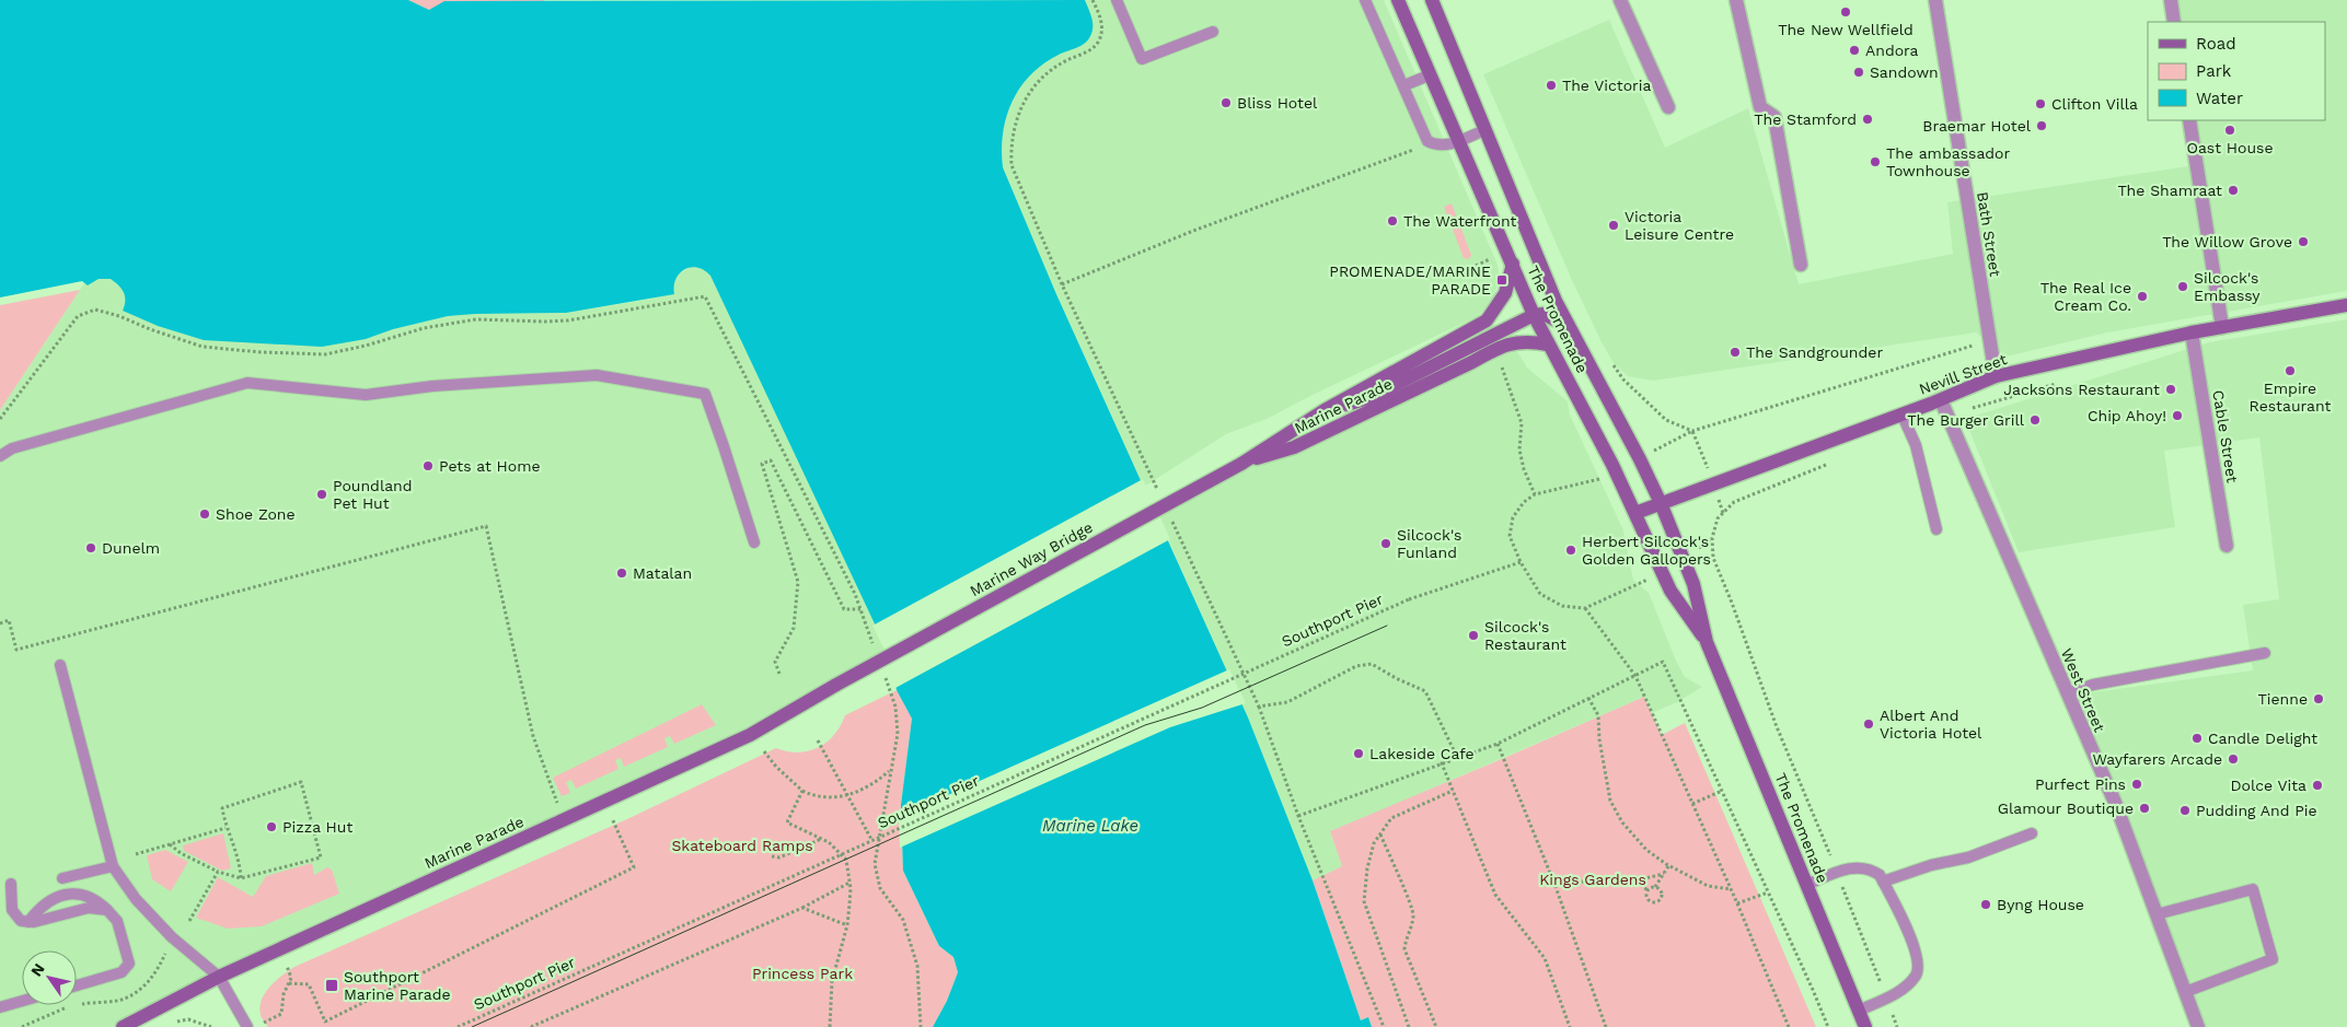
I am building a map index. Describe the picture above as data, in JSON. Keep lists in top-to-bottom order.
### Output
{
  "streets": {
    "street": [
      "Bath Street",
      "The Promenade",
      "Nevill Street",
      "Marine Parade",
      "Cable Street",
      "Marine Way Bridge",
      "West Street"
    ],
    "path": ["Southport Pier"]
  },
  "crossings": [
    ["Bath Street", "Nevill Street"],
    ["The Promenade", "Nevill Street"],
    ["The Promenade", "Marine Parade"],
    ["Nevill Street", "Cable Street"],
    ["Nevill Street", "West Street"],
    ["Marine Parade", "Marine Way Bridge"]
  ],
  "water": ["Marine Lake"],
  "parks": ["Skateboard Ramps", "Kings Gardens", "Princess Park"],
  "places": {
    "other": [
      "The New Wellfield",
      "Andora",
      "Sandown",
      "The Victoria",
      "Bliss Hotel",
      "Clifton Villa",
      "The Stamford",
      "Braemar Hotel",
      "Oast House",
      "The ambassador Townhouse",
      "The Shamraat",
      "The Waterfront",
      "Victoria Leisure Centre",
      "The Willow Grove",
      "Silcock's Embassy",
      "The Real Ice Cream Co.",
      "The Sandgrounder",
      "Empire Restaurant",
      "Jacksons Restaurant",
      "Chip Ahoy!",
      "The Burger Grill",
      "Pets at Home",
      "Poundland Pet Hut",
      "Shoe Zone",
      "Silcock's Funland",
      "Dunelm",
      "Herbert Silcock's Golden Gallopers",
      "Matalan",
      "Silcock's Restaurant",
      "Tienne",
      "Albert And Victoria Hotel",
      "Candle Delight",
      "Lakeside Cafe",
      "Wayfarers Arcade",
      "Purfect Pins",
      "Dolce Vita",
      "Glamour Boutique",
      "Pudding And Pie",
      "Pizza Hut",
      "Byng House"
    ],
    "transit": ["PROMENADE/MARINE PARADE", "Southport Marine Parade"]
  },
  "legend": ["Road", "Park", "Water"],
  "north": "top left"
}
